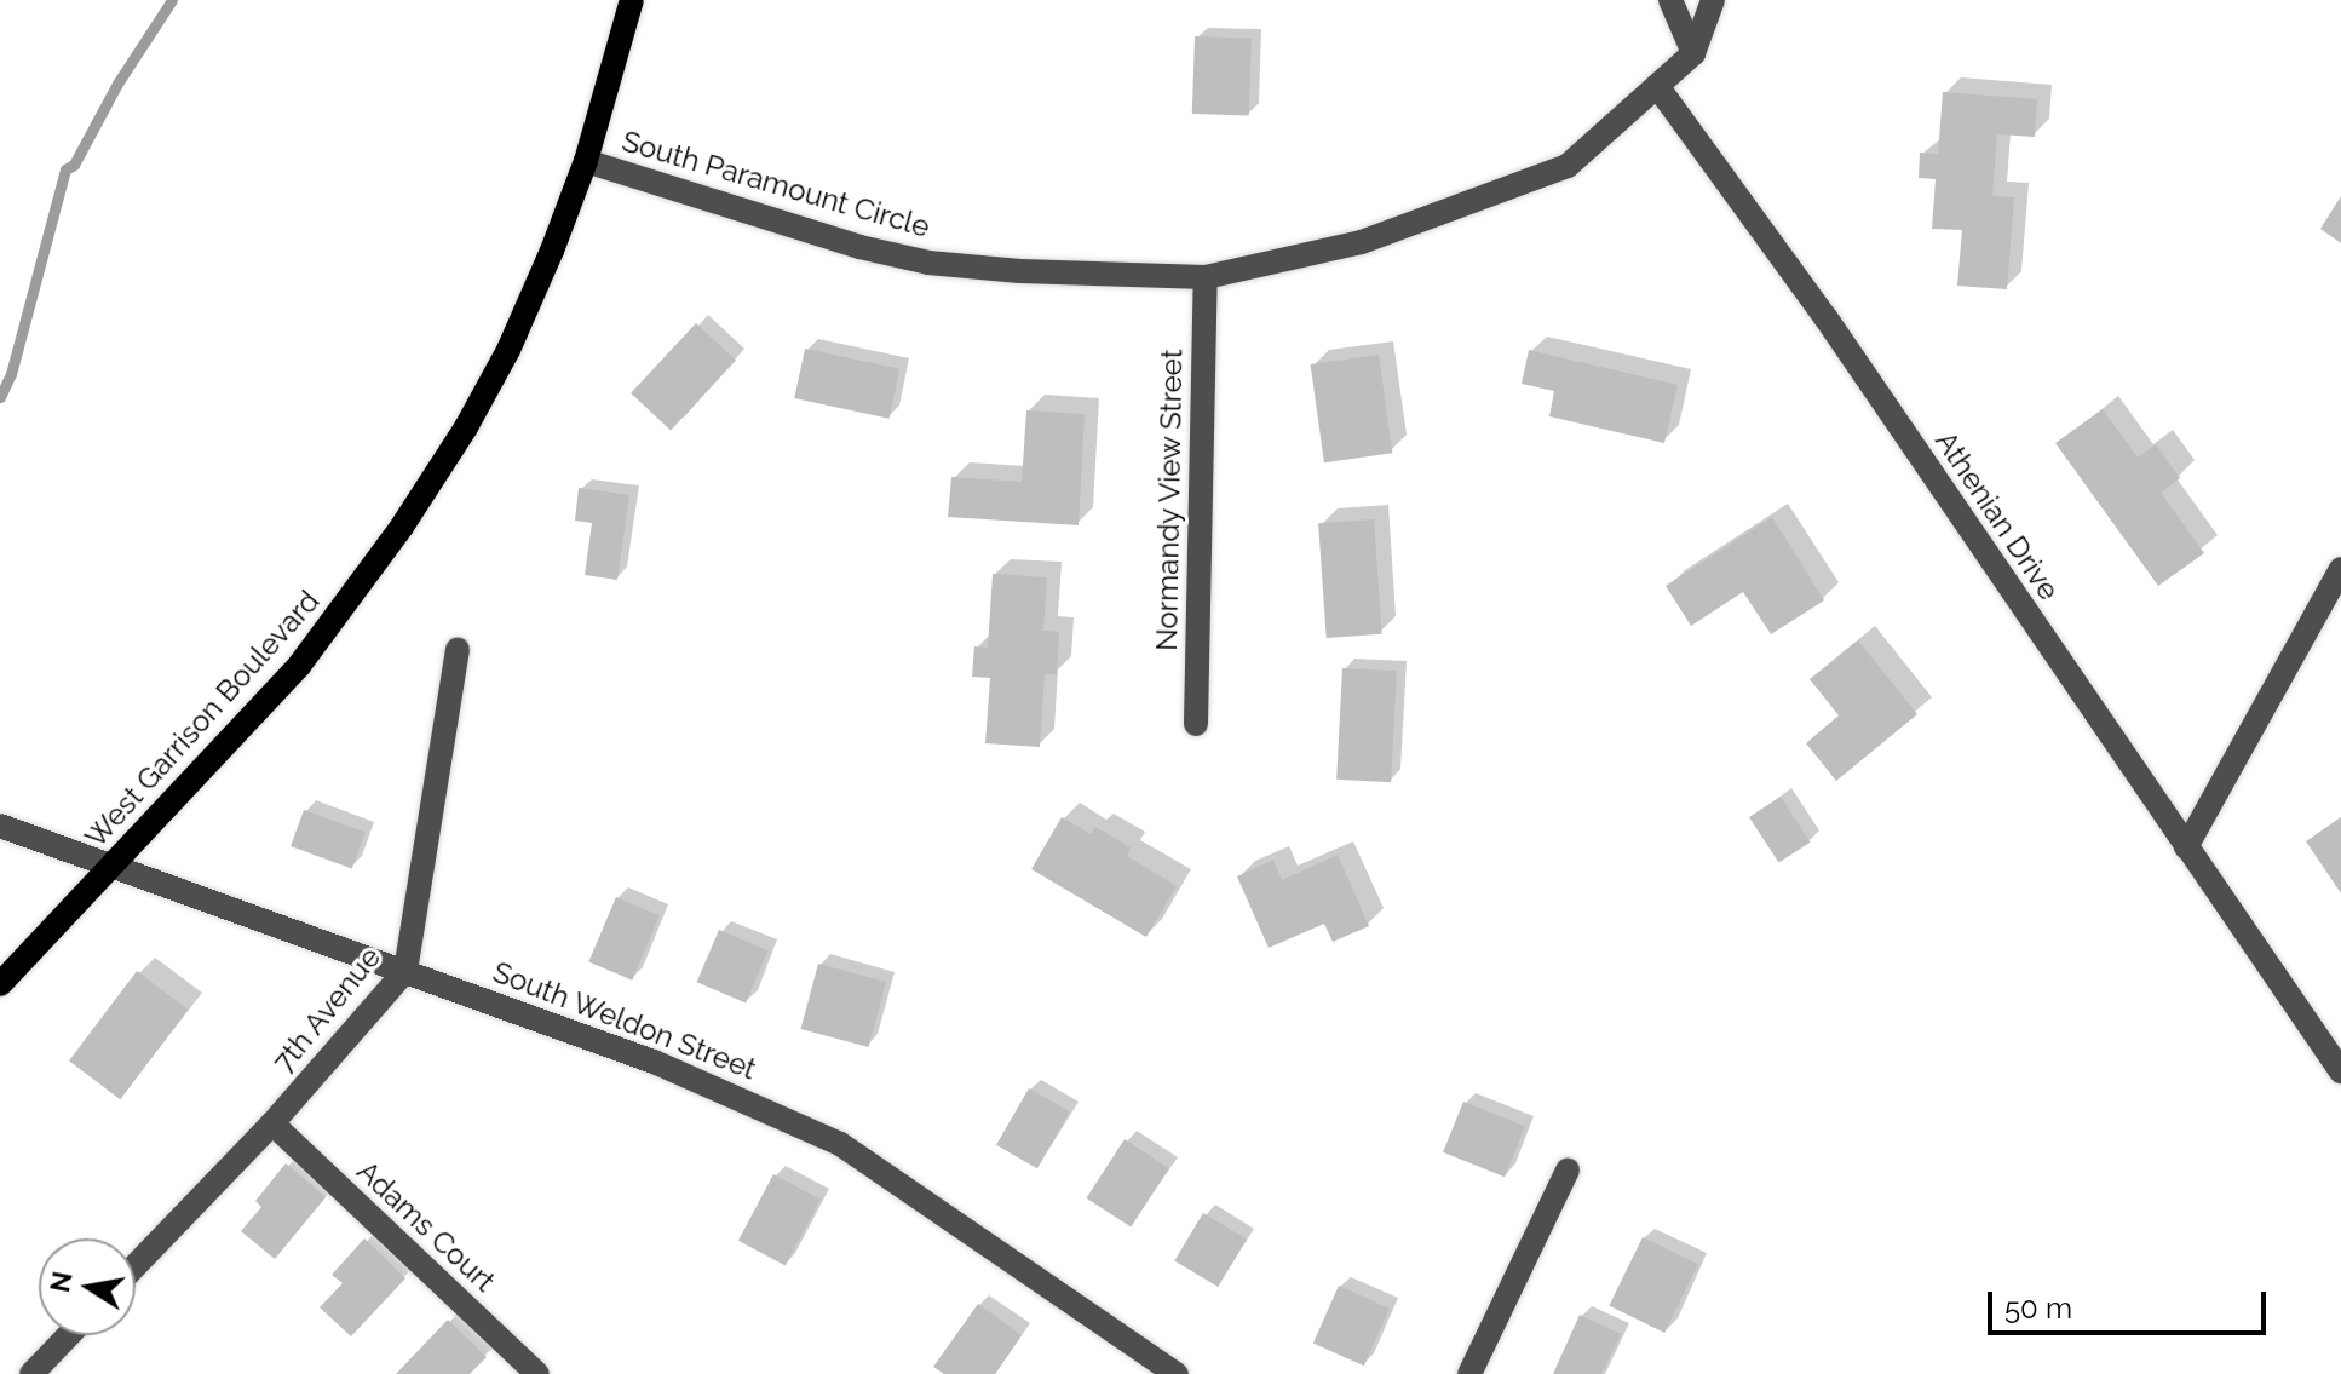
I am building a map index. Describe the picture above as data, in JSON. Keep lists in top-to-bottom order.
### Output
{
  "streets": {
    "main road": ["West Garrison Boulevard"],
    "street": [
      "South Paramount Circle",
      "Normandy View Street",
      "Athenian Drive",
      "7th Avenue",
      "South Weldon Street",
      "Adams Court"
    ]
  },
  "crossings": [
    ["South Paramount Circle", "Normandy View Street"],
    ["South Paramount Circle", "Athenian Drive"],
    ["South Paramount Circle", "West Garrison Boulevard"],
    ["West Garrison Boulevard", "South Weldon Street"],
    ["7th Avenue", "South Weldon Street"],
    ["7th Avenue", "Adams Court"]
  ],
  "scale_bar": "50 m",
  "north": "left"
}
